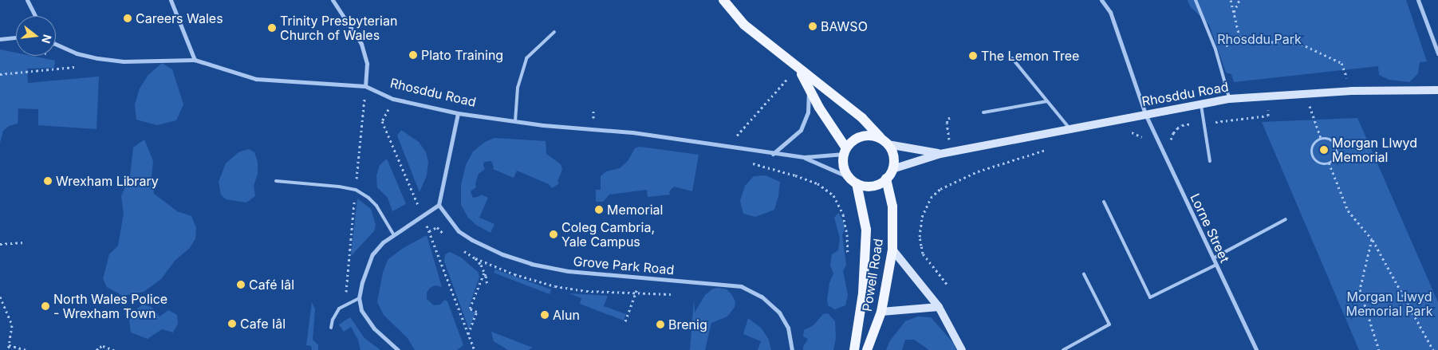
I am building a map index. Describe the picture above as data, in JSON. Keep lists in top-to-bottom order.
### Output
{
  "streets": {
    "main road": ["Rhosddu Road", "Powell Road"],
    "street": ["Lorne Street", "Grove Park Road"]
  },
  "crossings": [
    ["Rhosddu Road", "Lorne Street"],
    ["Rhosddu Road", "Powell Road"]
  ],
  "parks": ["Rhosddu Park", "Morgan Llwyd Memorial Park"],
  "places": [
    "Careers Wales",
    "BAWSO",
    "Trinity Presbyterian Church of Wales",
    "Plato Training",
    "The Lemon Tree",
    "Morgan Llwyd Memorial",
    "Wrexham Library",
    "Memorial",
    "Coleg Cambria, Yale Campus",
    "Café Iâl",
    "North Wales Police - Wrexham Town",
    "Alun",
    "Cafe Iâl",
    "Brenig"
  ],
  "north": "right"
}
